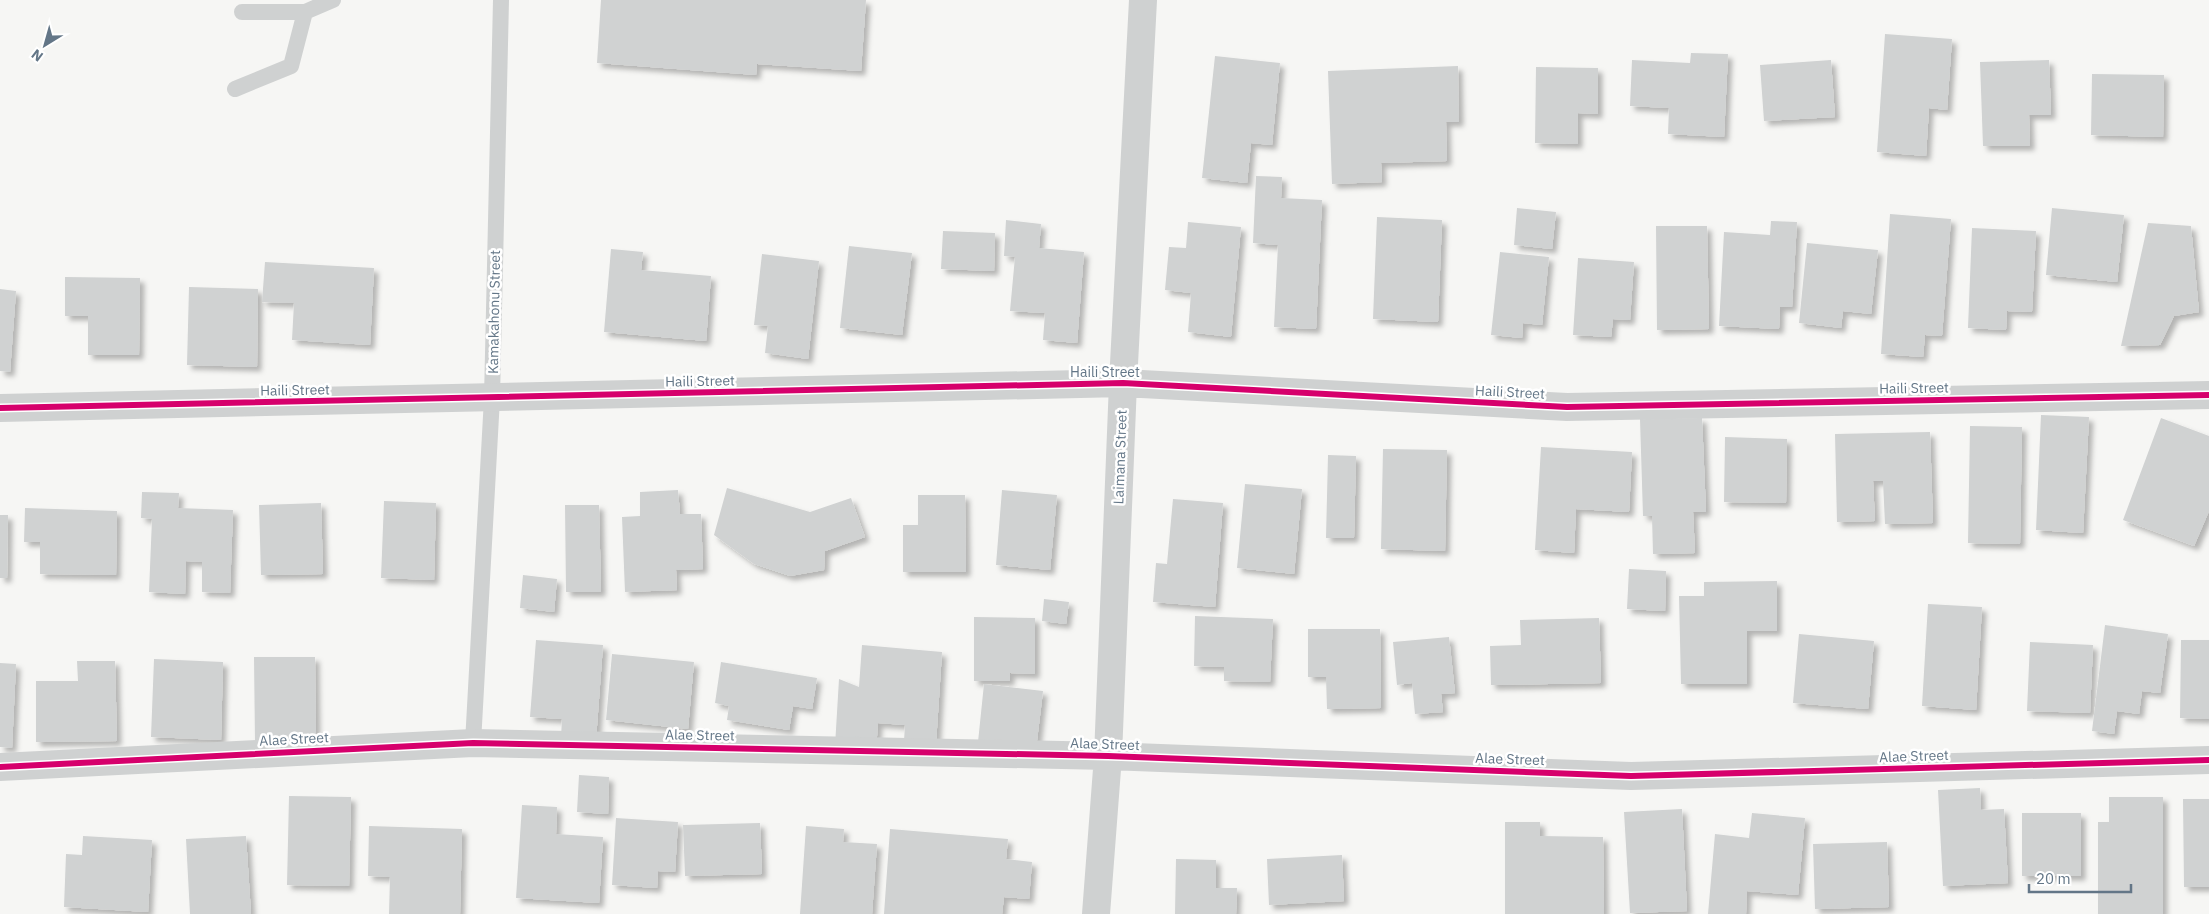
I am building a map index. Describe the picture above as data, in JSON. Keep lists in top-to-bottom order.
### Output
{
  "streets": {
    "street": ["Haili Street", "Laimana Street", "Alae Street"],
    "lane": ["Kamakahonu Street"]
  },
  "crossings": [
    ["Kamakahonu Street", "Haili Street"],
    ["Kamakahonu Street", "Alae Street"],
    ["Haili Street", "Laimana Street"],
    ["Laimana Street", "Alae Street"]
  ],
  "scale_bar": "20 m",
  "north": "bottom left"
}
